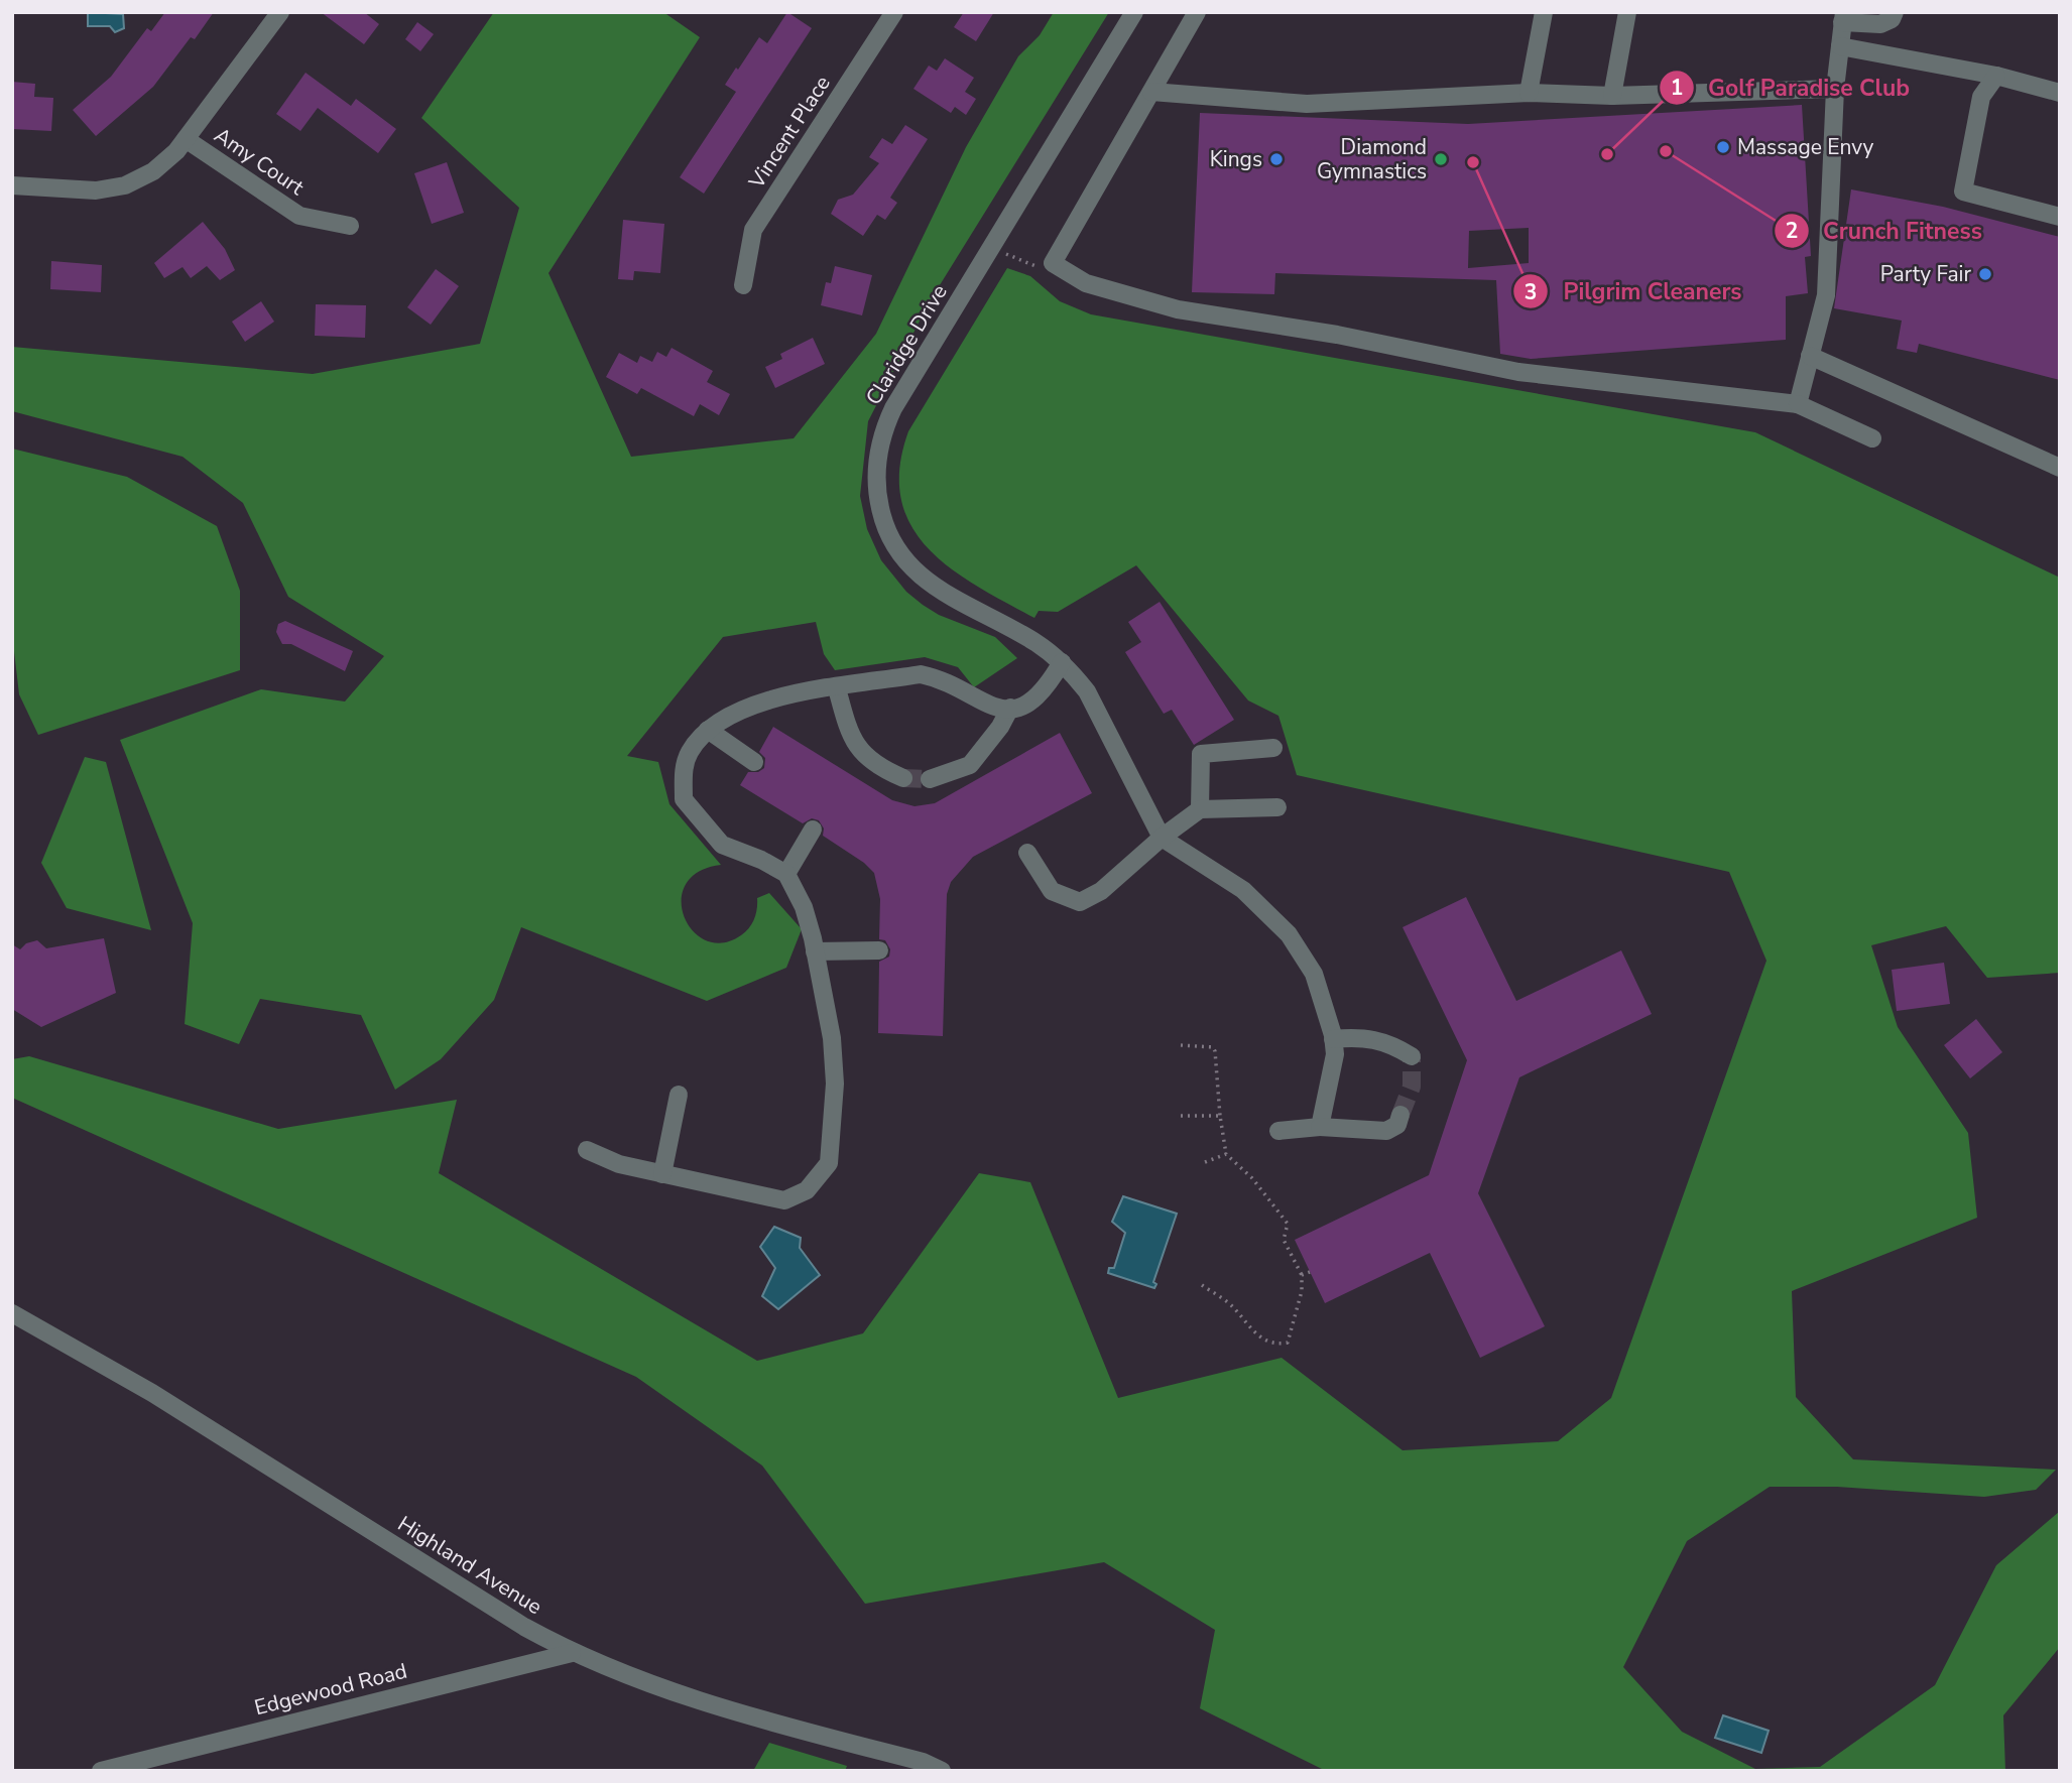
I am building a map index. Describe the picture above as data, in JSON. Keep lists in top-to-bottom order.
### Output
{
  "streets": {
    "street": [
      "Vincent Place",
      "Amy Court",
      "Claridge Drive",
      "Highland Avenue",
      "Edgewood Road"
    ]
  },
  "crossings": [
    ["Highland Avenue", "Edgewood Road"]
  ],
  "places": [
    "Massage Envy",
    "Crunch Fitness",
    "Golf Paradise Club",
    "Kings",
    "Diamond Gymnastics",
    "Pilgrim Cleaners",
    "Party Fair"
  ]
}
